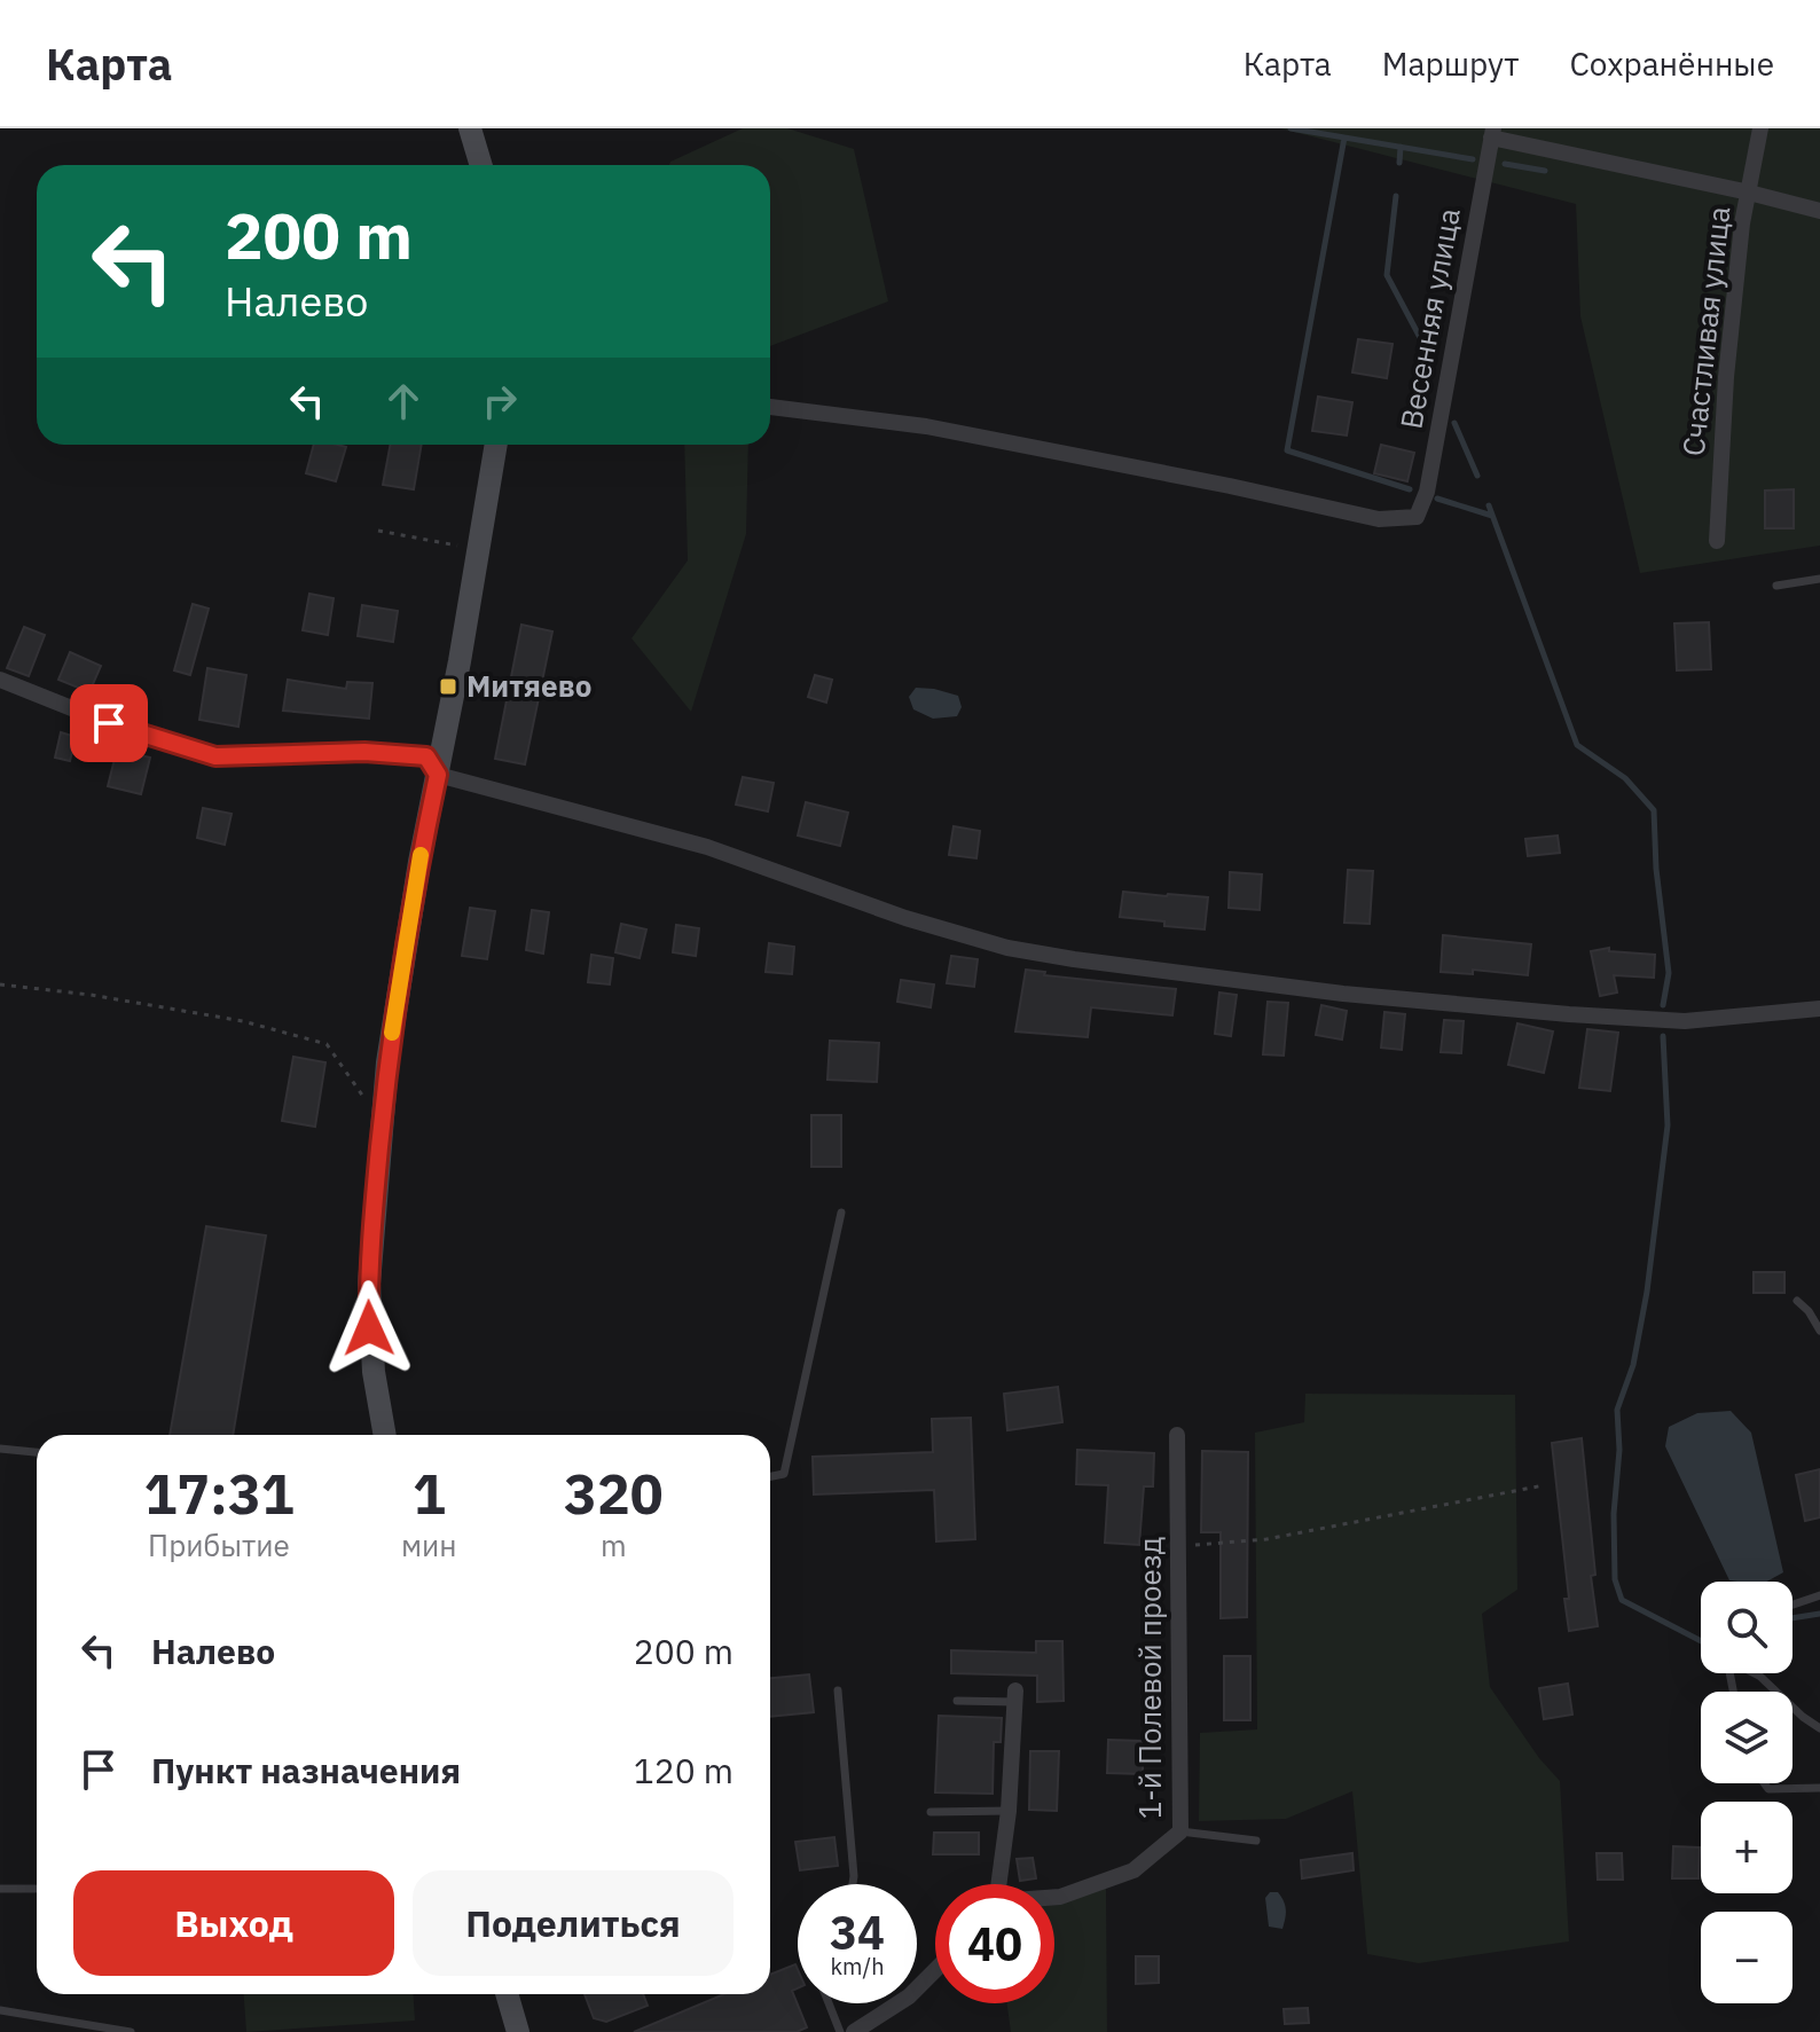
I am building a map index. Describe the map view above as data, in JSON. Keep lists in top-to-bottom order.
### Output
{
  "streets": {
    "street": ["Весенняя улица", "Счастливая улица", "1-й Полевой проезд"]
  },
  "places": {
    "transit": ["Митяево"]
  },
  "page": {
    "header": "Карта",
    "nav": ["Карта", "Маршрут", "Сохранённые"],
    "turn": ["200 m", "Налево"],
    "eta": [
      "17:31",
      "Прибытие",
      "1",
      "мин",
      "320",
      "m"
    ],
    "map_buttons": ["+", "−"],
    "list": [
      {
        "name": "Налево",
        "value": "200 m"
      },
      {
        "name": "Пункт назначения",
        "value": "120 m"
      }
    ],
    "buttons": ["Выход", "Поделиться"],
    "speed": "34 km/h",
    "limit": "40"
  }
}
